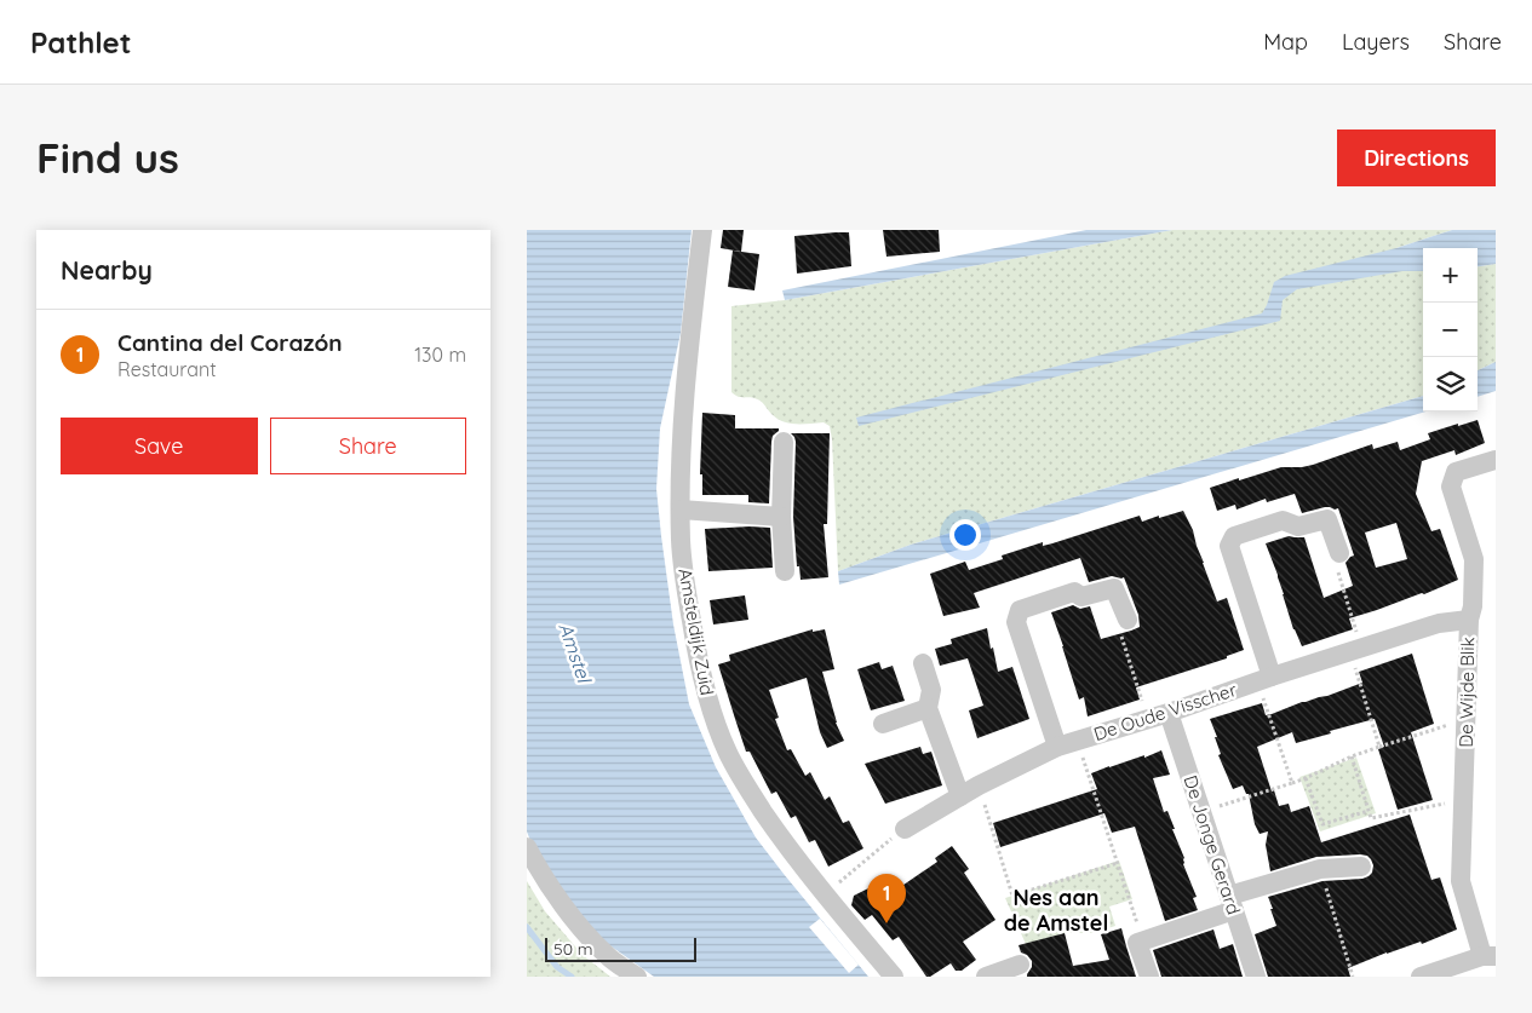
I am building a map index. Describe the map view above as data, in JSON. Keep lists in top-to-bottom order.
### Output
{
  "streets": {
    "street": [
      "Amsteldijk Zuid",
      "De Wijde Blik",
      "De Oude Visscher",
      "De Jonge Gerard"
    ]
  },
  "crossings": [
    ["De Wijde Blik", "De Oude Visscher"],
    ["De Oude Visscher", "De Jonge Gerard"]
  ],
  "districts": ["Nes aan de Amstel"],
  "water": ["Amstel"],
  "scale_bar": "50 m",
  "page": {
    "header": "Pathlet",
    "nav": ["Map", "Layers", "Share"],
    "buttons": [
      "Directions",
      ["Save", "Share"]
    ],
    "title": "Find us",
    "heading": "Nearby",
    "map_buttons": ["+", "−"],
    "list": [
      {
        "mark": "1",
        "name": "Cantina del Corazón",
        "note": "Restaurant",
        "value": "130 m"
      }
    ],
    "pins": "1",
    "scale": "50 m"
  }
}
